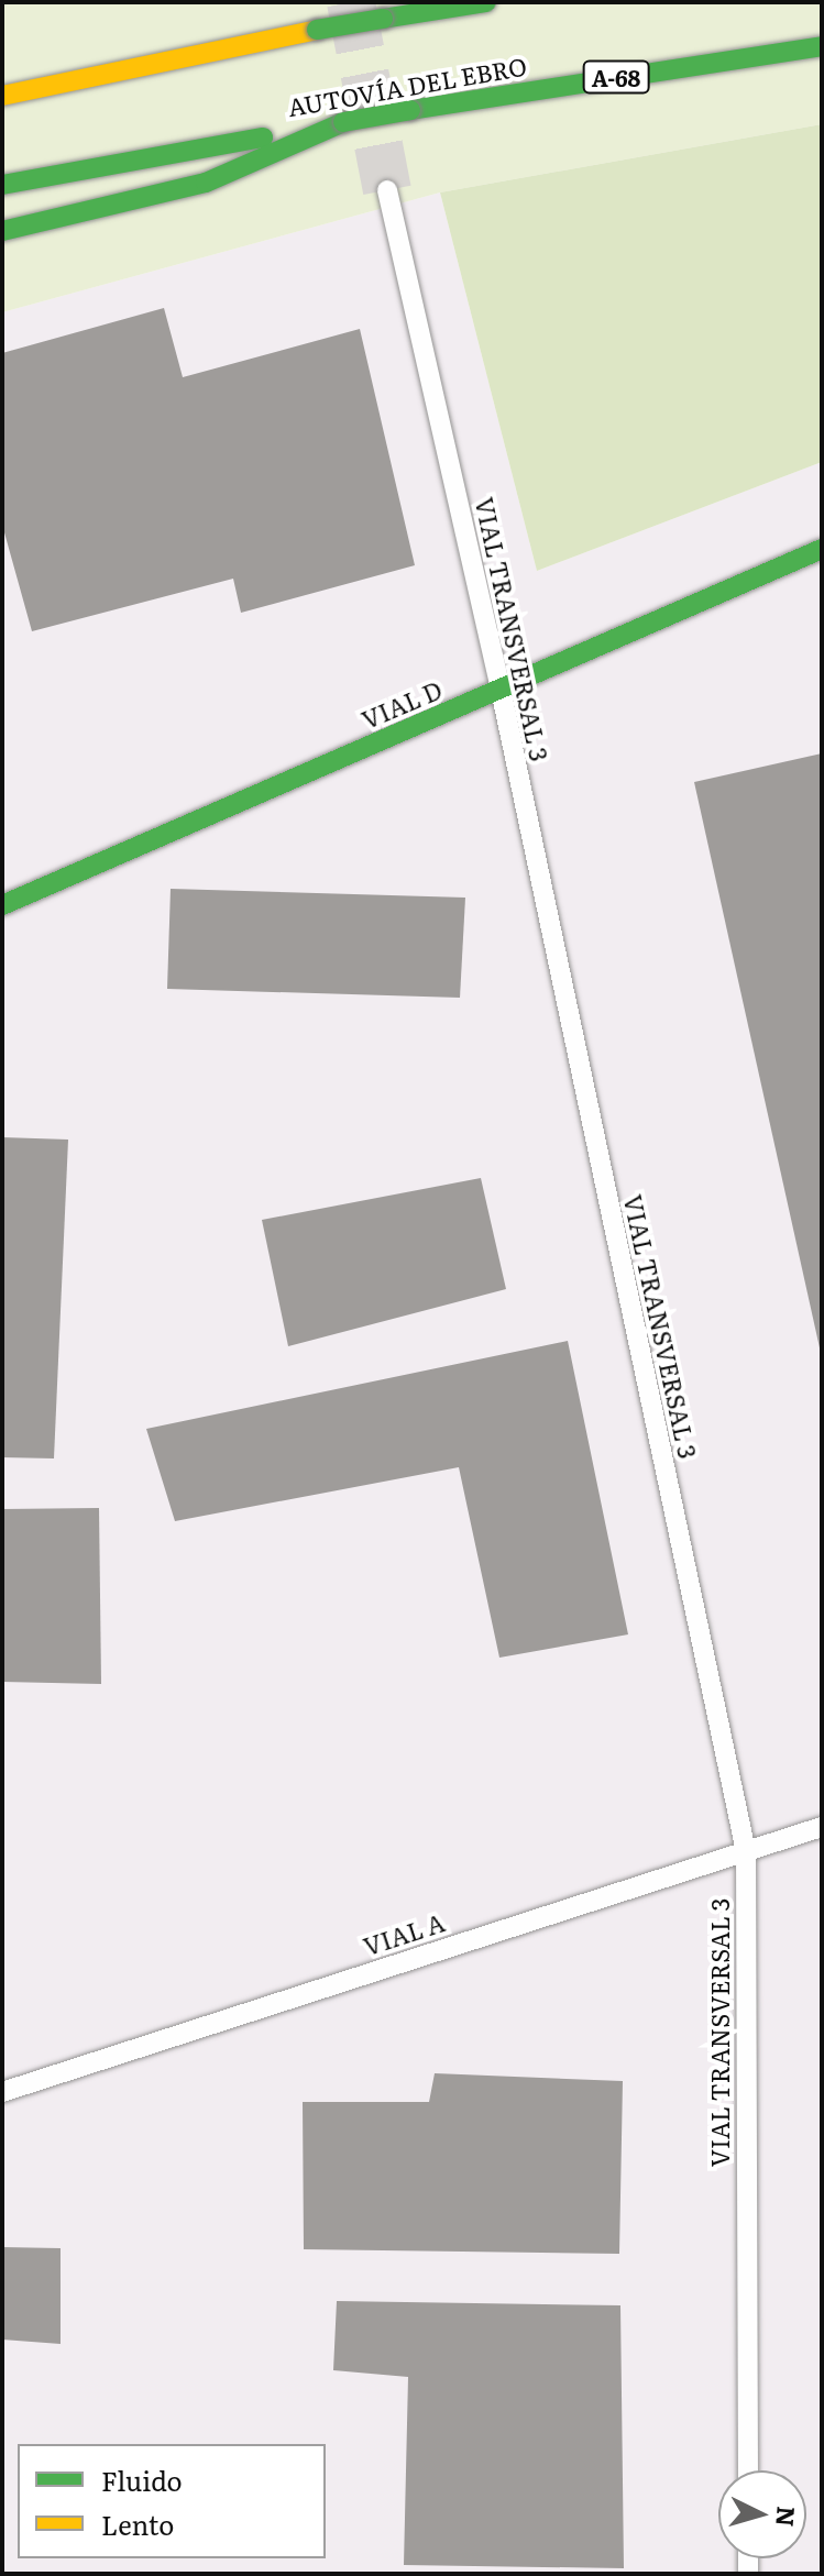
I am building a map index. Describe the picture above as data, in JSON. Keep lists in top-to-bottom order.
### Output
{
  "streets": {
    "main road": ["A-68", "AUTOVÍA DEL EBRO", "VIAL D"],
    "lane": ["VIAL TRANSVERSAL 3", "VIAL A"]
  },
  "crossings": [
    ["VIAL TRANSVERSAL 3", "VIAL D"],
    ["VIAL TRANSVERSAL 3", "VIAL A"]
  ],
  "legend": ["Fluido", "Lento"],
  "north": "right"
}
